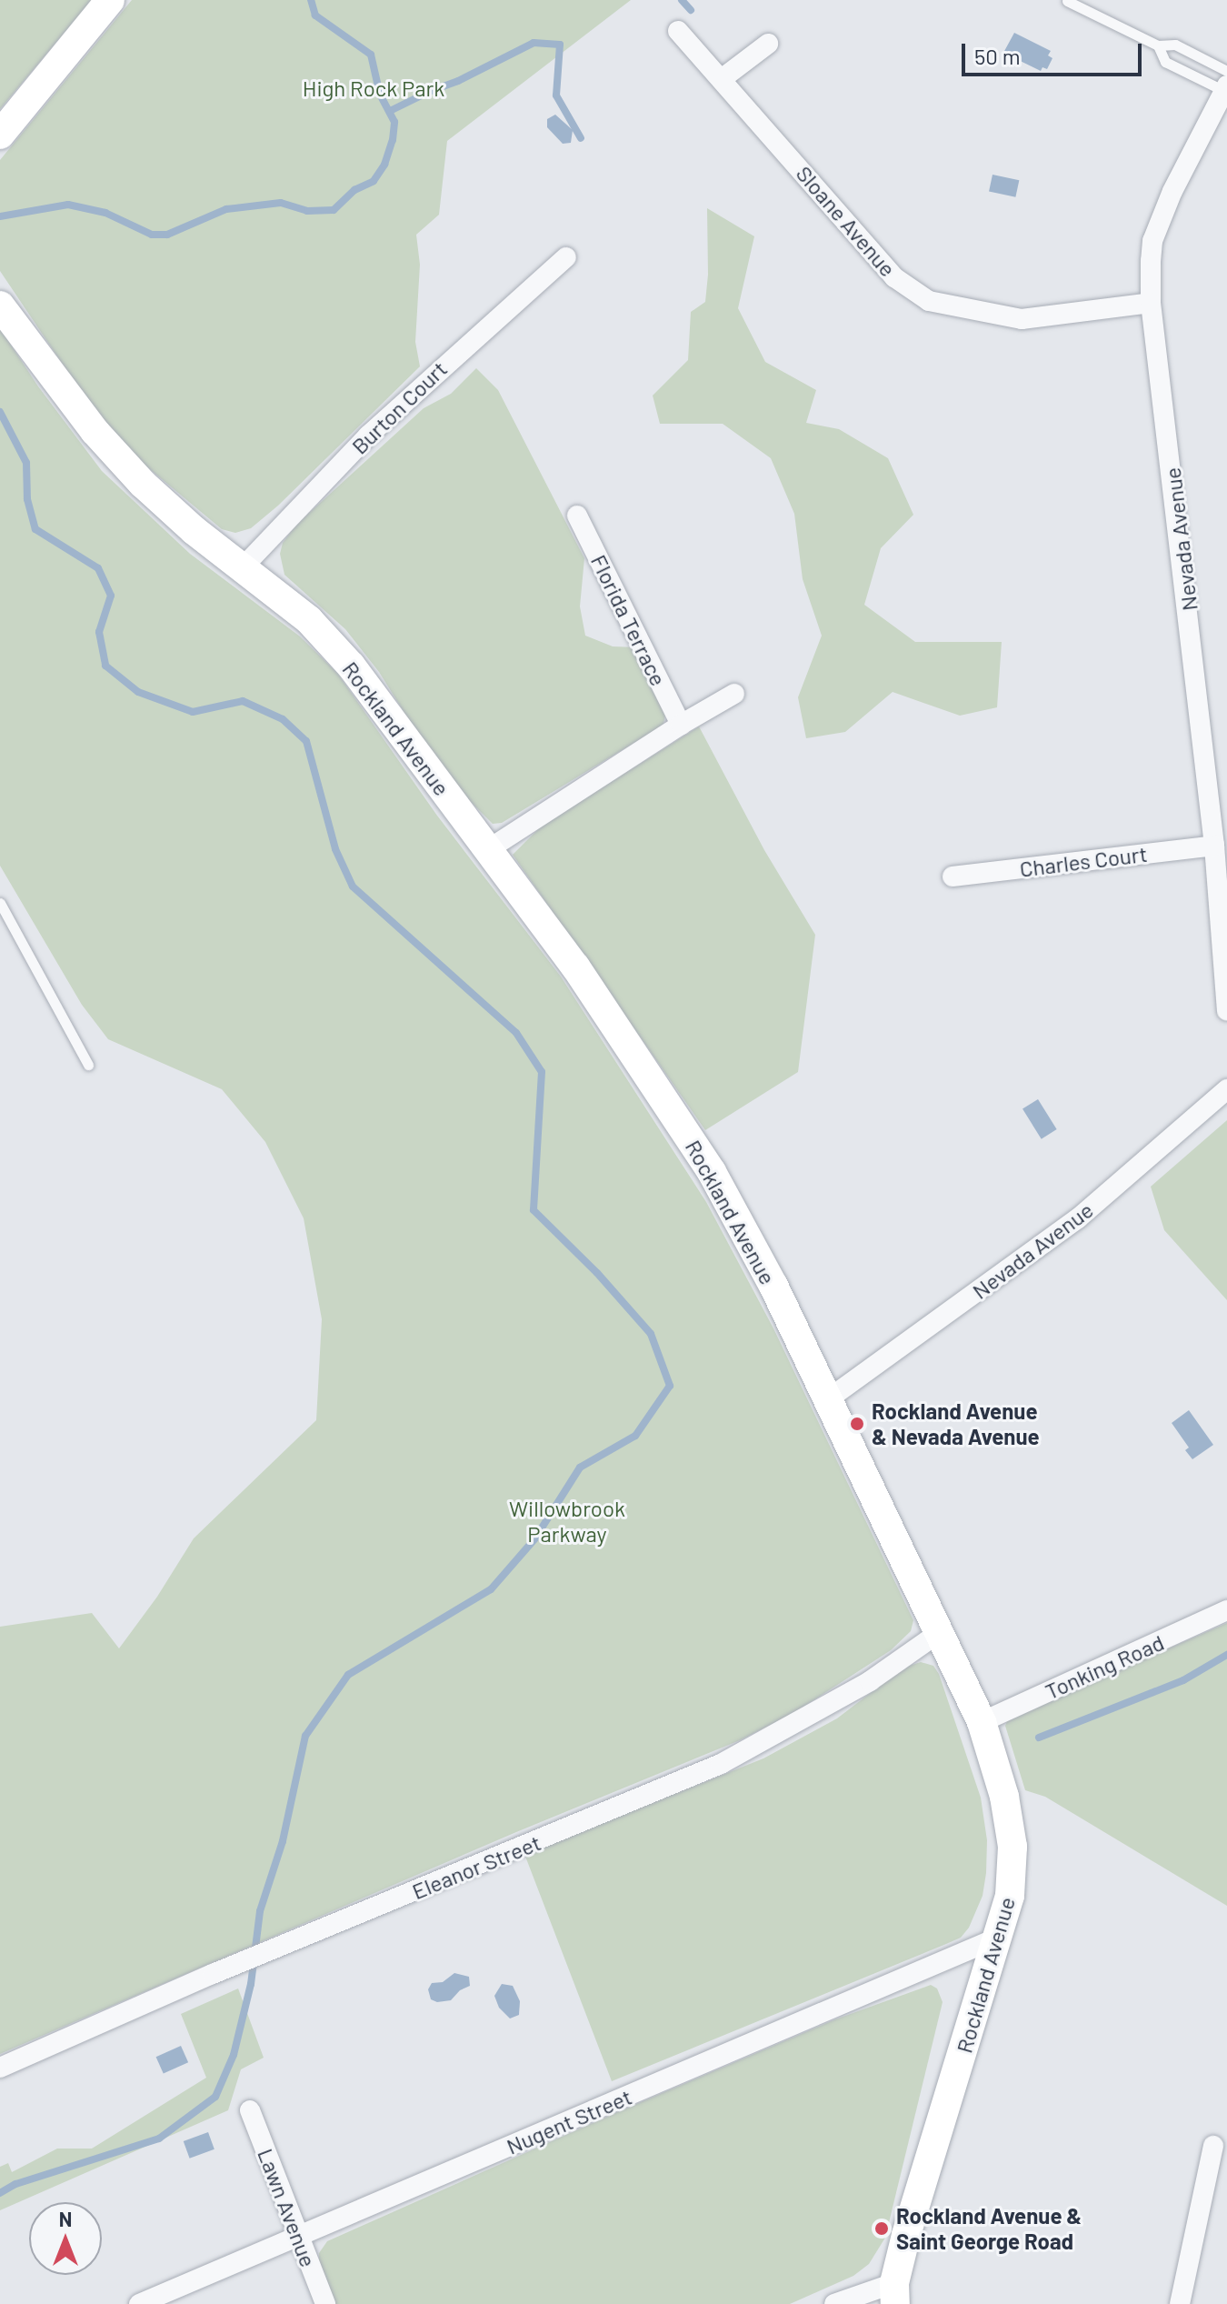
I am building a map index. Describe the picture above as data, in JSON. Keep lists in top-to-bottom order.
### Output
{
  "streets": {
    "street": [
      "Sloane Avenue",
      "Burton Court",
      "Nevada Avenue",
      "Florida Terrace",
      "Rockland Avenue",
      "Charles Court",
      "Tonking Road",
      "Eleanor Street",
      "Nugent Street",
      "Lawn Avenue"
    ]
  },
  "crossings": [
    ["Sloane Avenue", "Nevada Avenue"],
    ["Burton Court", "Rockland Avenue"],
    ["Nevada Avenue", "Rockland Avenue"],
    ["Nevada Avenue", "Charles Court"],
    ["Rockland Avenue", "Tonking Road"],
    ["Rockland Avenue", "Eleanor Street"],
    ["Rockland Avenue", "Nugent Street"],
    ["Nugent Street", "Lawn Avenue"]
  ],
  "parks": ["High Rock Park", "Willowbrook Parkway"],
  "places": ["Rockland Avenue & Nevada Avenue", "Rockland Avenue & Saint George Road"],
  "scale_bar": "50 m",
  "north": "top"
}
